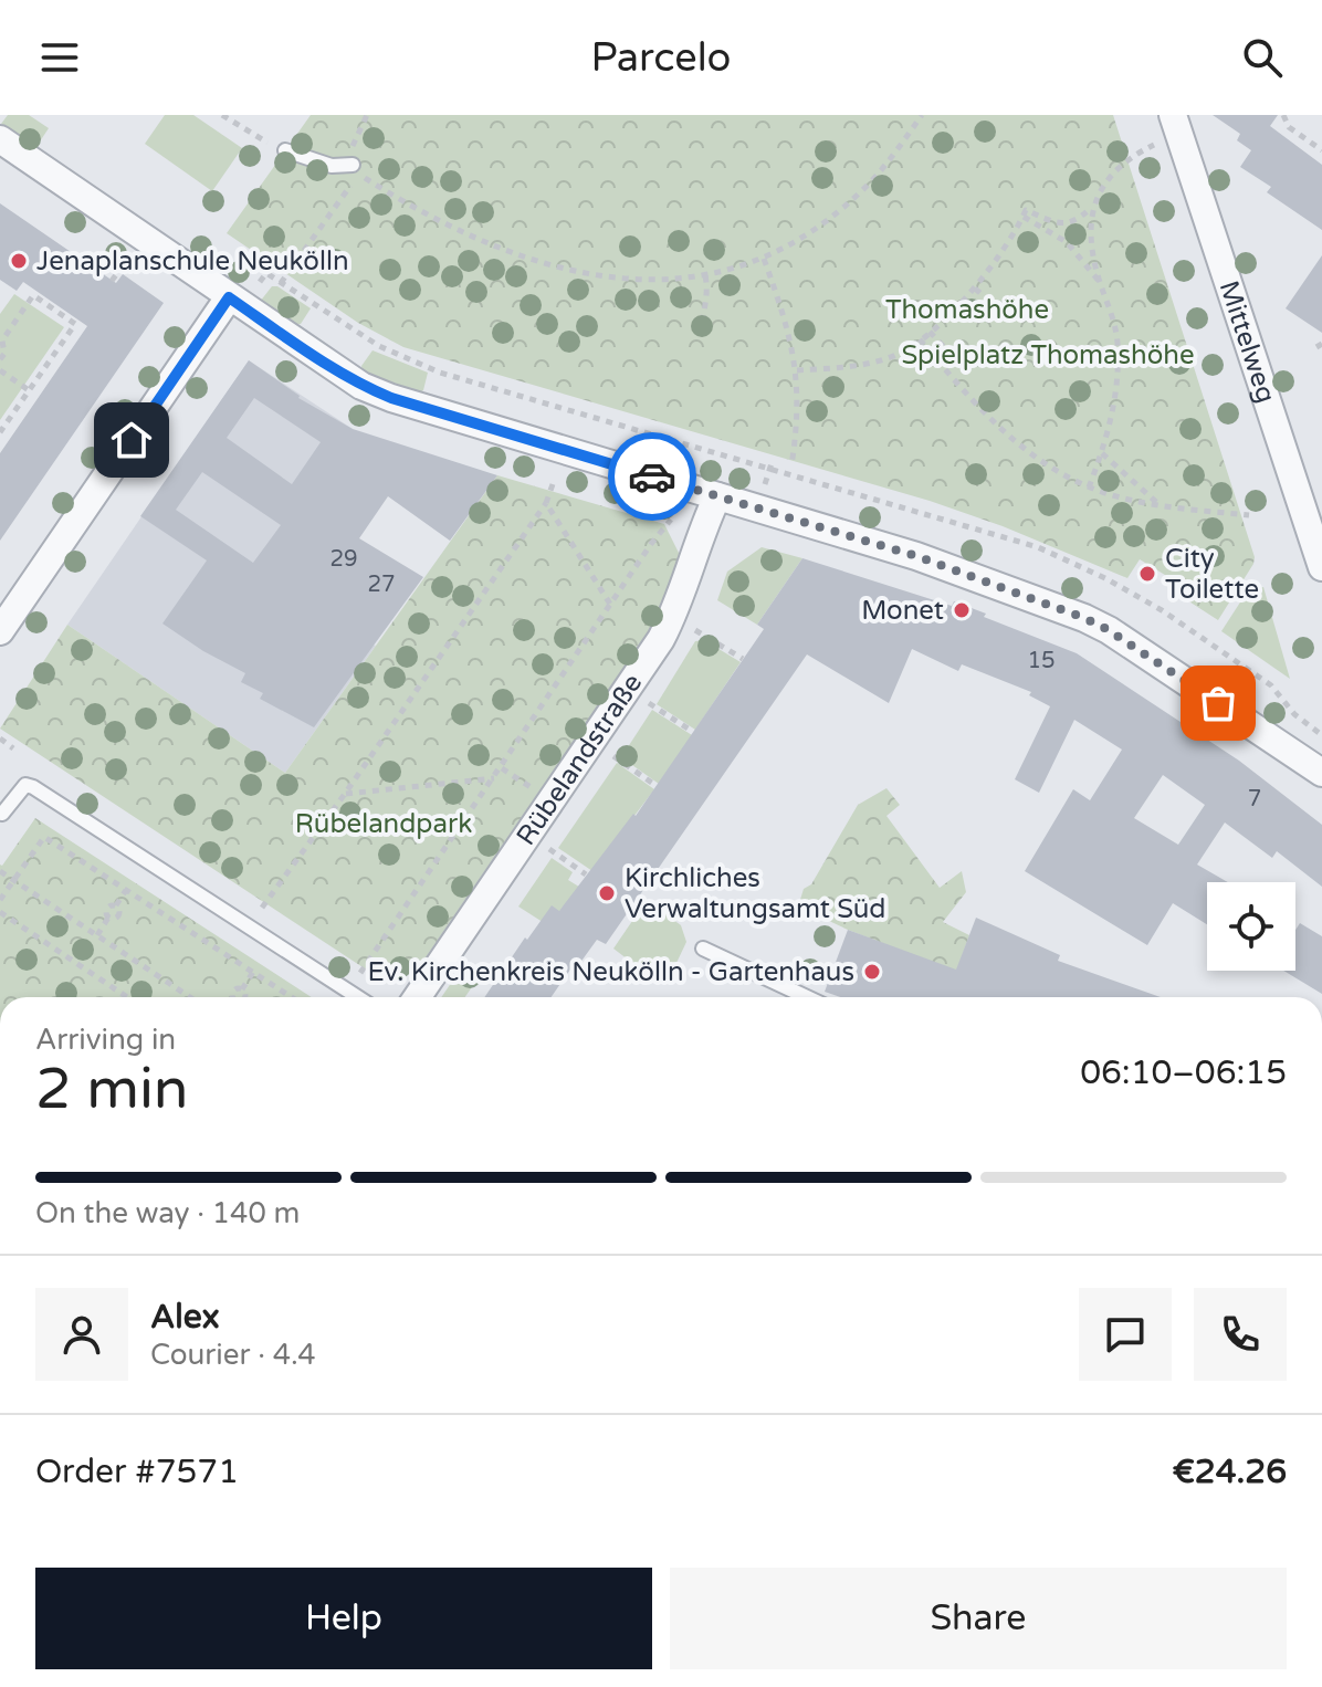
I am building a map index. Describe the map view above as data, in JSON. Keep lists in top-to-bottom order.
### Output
{
  "streets": {
    "street": ["Mittelweg", "Rübelandstraße"]
  },
  "parks": ["Thomashöhe", "Spielplatz Thomashöhe", "Rübelandpark"],
  "places": [
    "Jenaplanschule Neukölln",
    "City Toilette",
    "Monet",
    "Kirchliches Verwaltungsamt Süd",
    "Ev. Kirchenkreis Neukölln - Gartenhaus"
  ],
  "house_numbers": [
    "29",
    "27",
    "15",
    "7"
  ],
  "page": {
    "header": "Parcelo",
    "heading": ["2 min", "Arriving in", "06:10–06:15"],
    "panel": [
      "Alex",
      "Courier · 4.4",
      "Order #7571",
      "€24.26"
    ],
    "bar": "On the way · 140 m",
    "buttons": ["Help", "Share"]
  }
}
